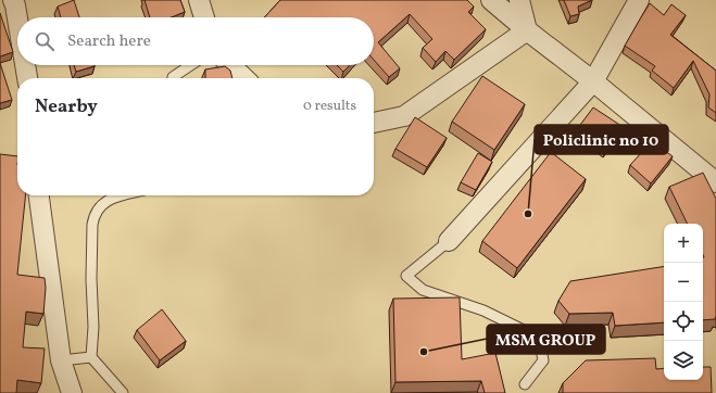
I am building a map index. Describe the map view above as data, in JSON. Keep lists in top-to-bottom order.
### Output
{
  "places": ["Policlinic no 10", "MSM GROUP"],
  "page": {
    "search": "Search here",
    "heading": ["Nearby", "0 results"],
    "map_buttons": ["+", "−"]
  }
}
